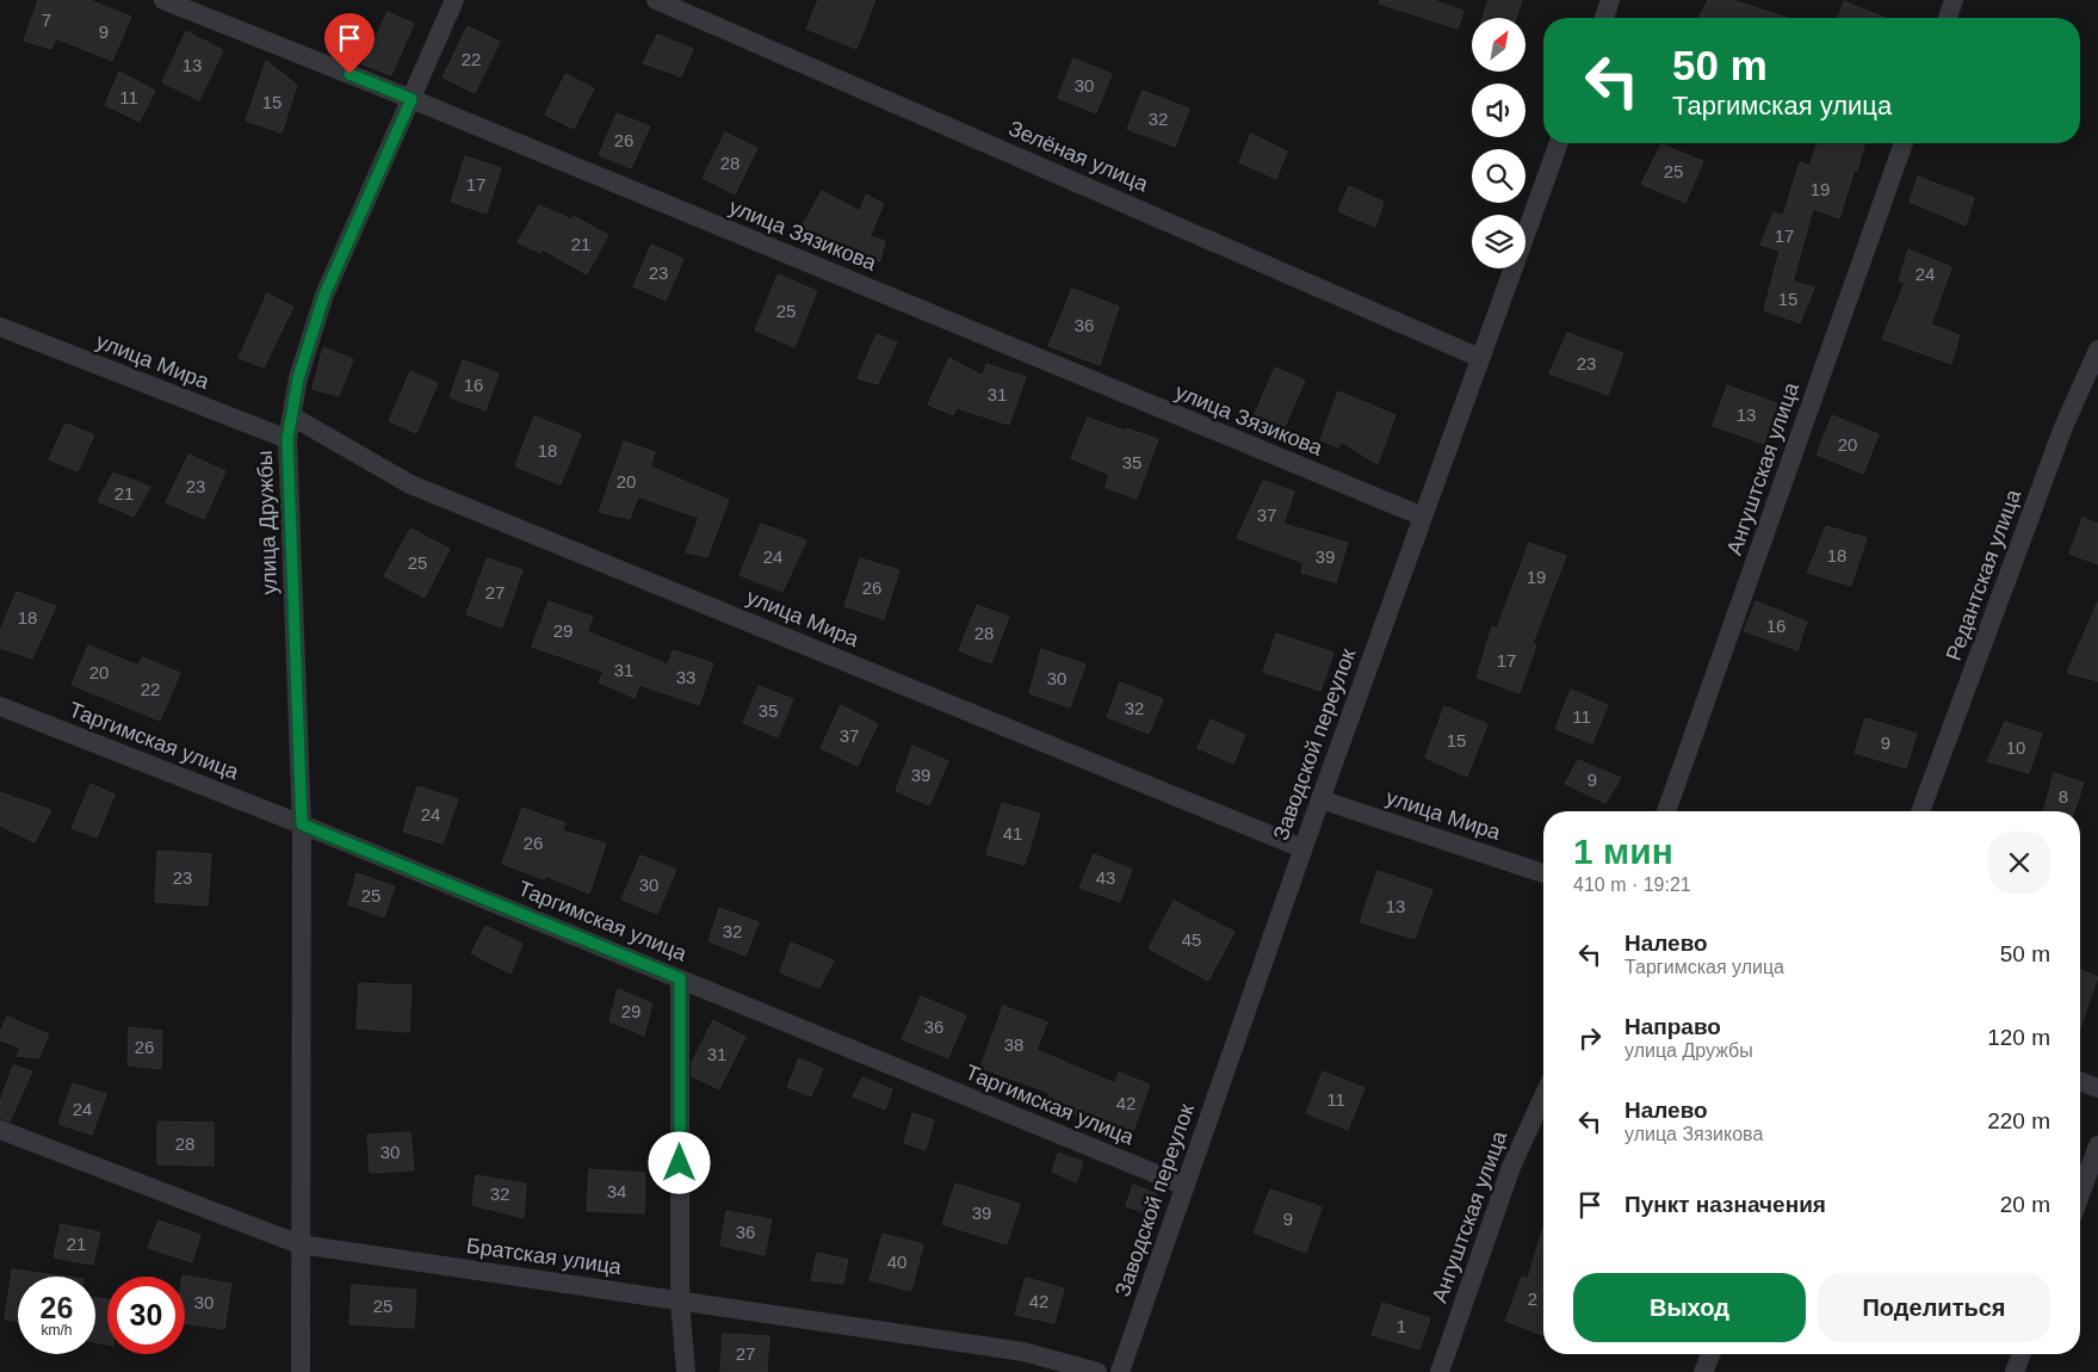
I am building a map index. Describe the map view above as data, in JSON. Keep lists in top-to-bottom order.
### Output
{
  "streets": {
    "street": [
      "Зелёная улица",
      "улица Зязикова",
      "улица Мира",
      "Ангуштская улица",
      "улица Дружбы",
      "Редантская улица",
      "Таргимская улица",
      "Заводской переулок",
      "Братская улица"
    ]
  },
  "crossings": [
    ["Зелёная улица", "Заводской переулок"],
    ["улица Зязикова", "улица Дружбы"],
    ["улица Зязикова", "Заводской переулок"],
    ["улица Мира", "улица Дружбы"],
    ["улица Мира", "Заводской переулок"],
    ["улица Дружбы", "Таргимская улица"],
    ["улица Дружбы", "Братская улица"],
    ["Таргимская улица", "Заводской переулок"]
  ],
  "house_numbers": [
    "7",
    "9",
    "22",
    "13",
    "30",
    "11",
    "15",
    "32",
    "26",
    "28",
    "25",
    "17",
    "19",
    "17",
    "21",
    "23",
    "24",
    "15",
    "25",
    "36",
    "23",
    "16",
    "31",
    "13",
    "20",
    "18",
    "35",
    "20",
    "23",
    "21",
    "37",
    "18",
    "24",
    "39",
    "25",
    "19",
    "26",
    "27",
    "18",
    "16",
    "29",
    "28",
    "17",
    "31",
    "20",
    "33",
    "30",
    "22",
    "32",
    "35",
    "11",
    "37",
    "15",
    "9",
    "10",
    "39",
    "9",
    "8",
    "24",
    "41",
    "26",
    "23",
    "43",
    "30",
    "25",
    "13",
    "32",
    "45",
    "29",
    "36",
    "38",
    "26",
    "31",
    "11",
    "42",
    "24",
    "28",
    "30",
    "34",
    "32",
    "39",
    "9",
    "36",
    "21",
    "40",
    "2",
    "42",
    "30",
    "25",
    "1",
    "27"
  ],
  "north": "top right",
  "page": {
    "turn": ["50 m", "Таргимская улица"],
    "heading": ["1 мин", "410 m · 19:21"],
    "list": [
      {
        "name": "Налево",
        "note": "Таргимская улица",
        "value": "50 m"
      },
      {
        "name": "Направо",
        "note": "улица Дружбы",
        "value": "120 m"
      },
      {
        "name": "Налево",
        "note": "улица Зязикова",
        "value": "220 m"
      },
      {
        "name": "Пункт назначения",
        "value": "20 m"
      }
    ],
    "buttons": ["Выход", "Поделиться"],
    "speed": "26 km/h",
    "limit": "30"
  }
}
